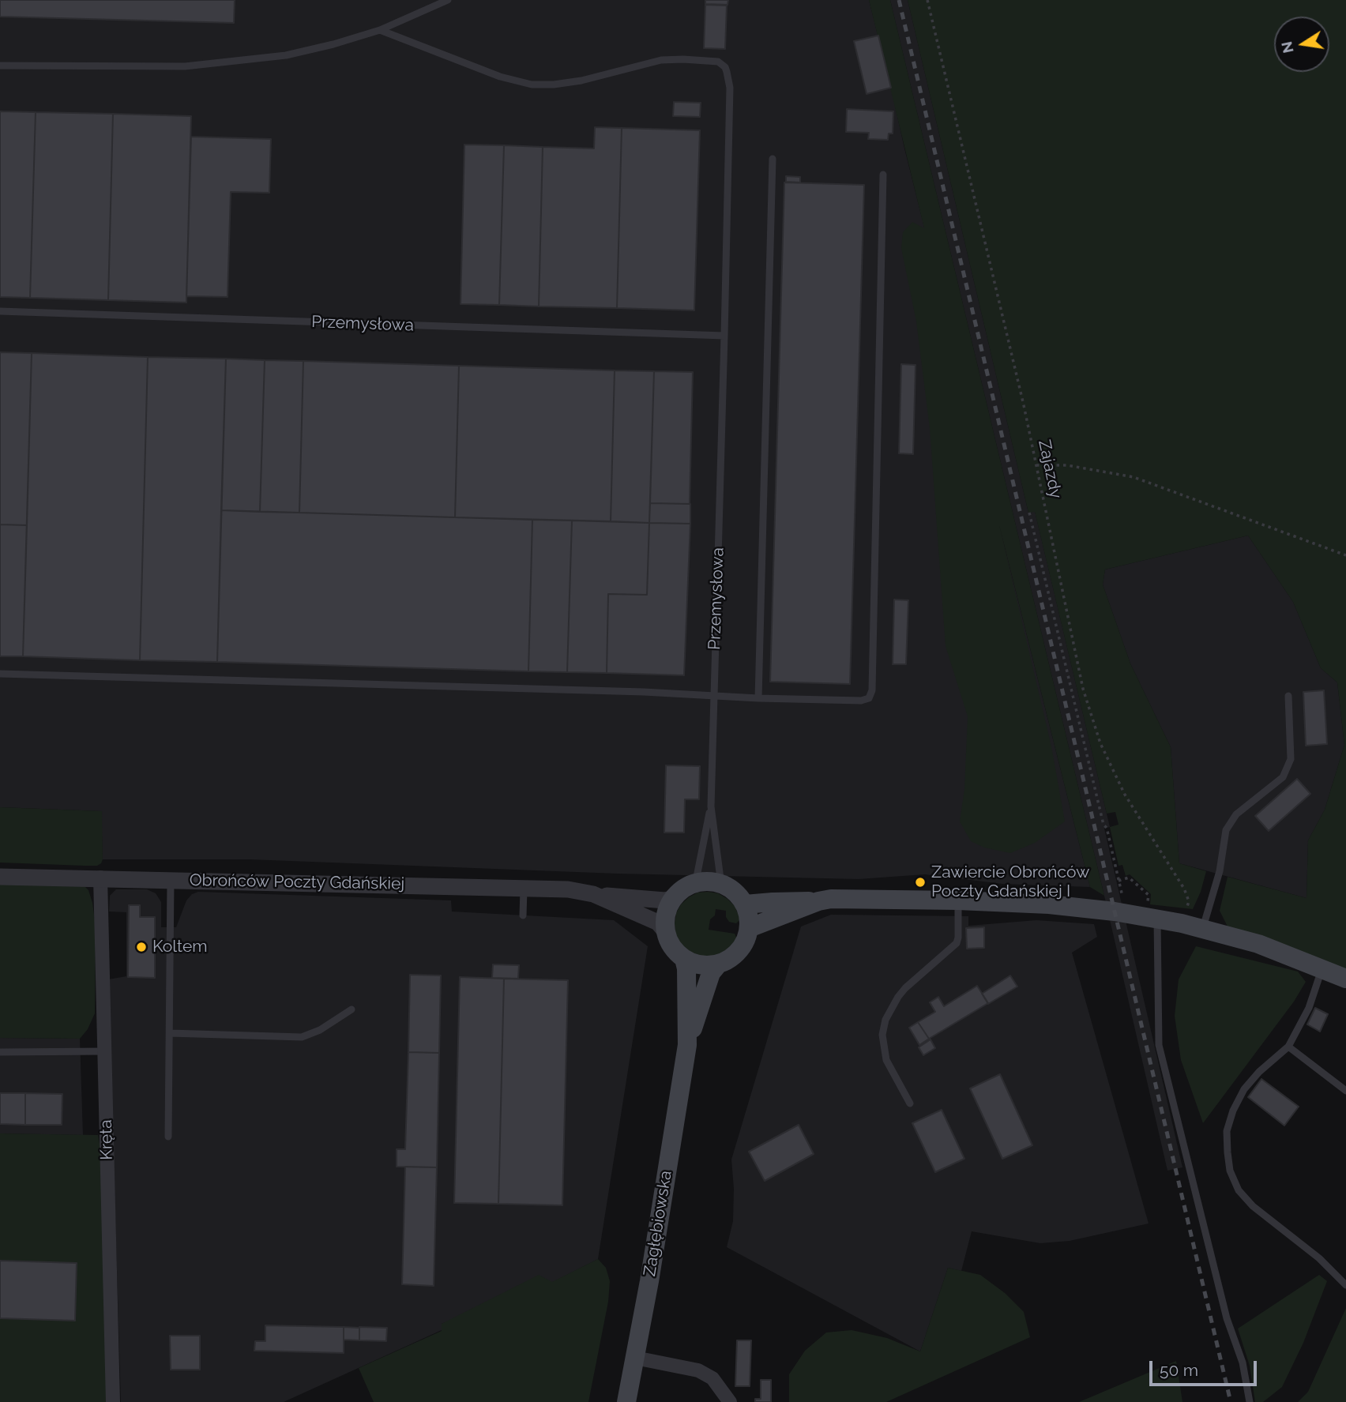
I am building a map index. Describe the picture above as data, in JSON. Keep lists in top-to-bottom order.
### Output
{
  "streets": {
    "main road": ["Zagłębiowska"],
    "street": ["Obrońców Poczty Gdańskiej", "Kręta"],
    "lane": ["Przemysłowa"],
    "path": ["Zajazdy"]
  },
  "crossings": [
    ["Obrońców Poczty Gdańskiej", "Kręta"],
    ["Obrońców Poczty Gdańskiej", "Zagłębiowska"]
  ],
  "places": ["Zawiercie Obrońców Poczty Gdańskiej I", "Koltem"],
  "scale_bar": "50 m",
  "north": "left"
}
